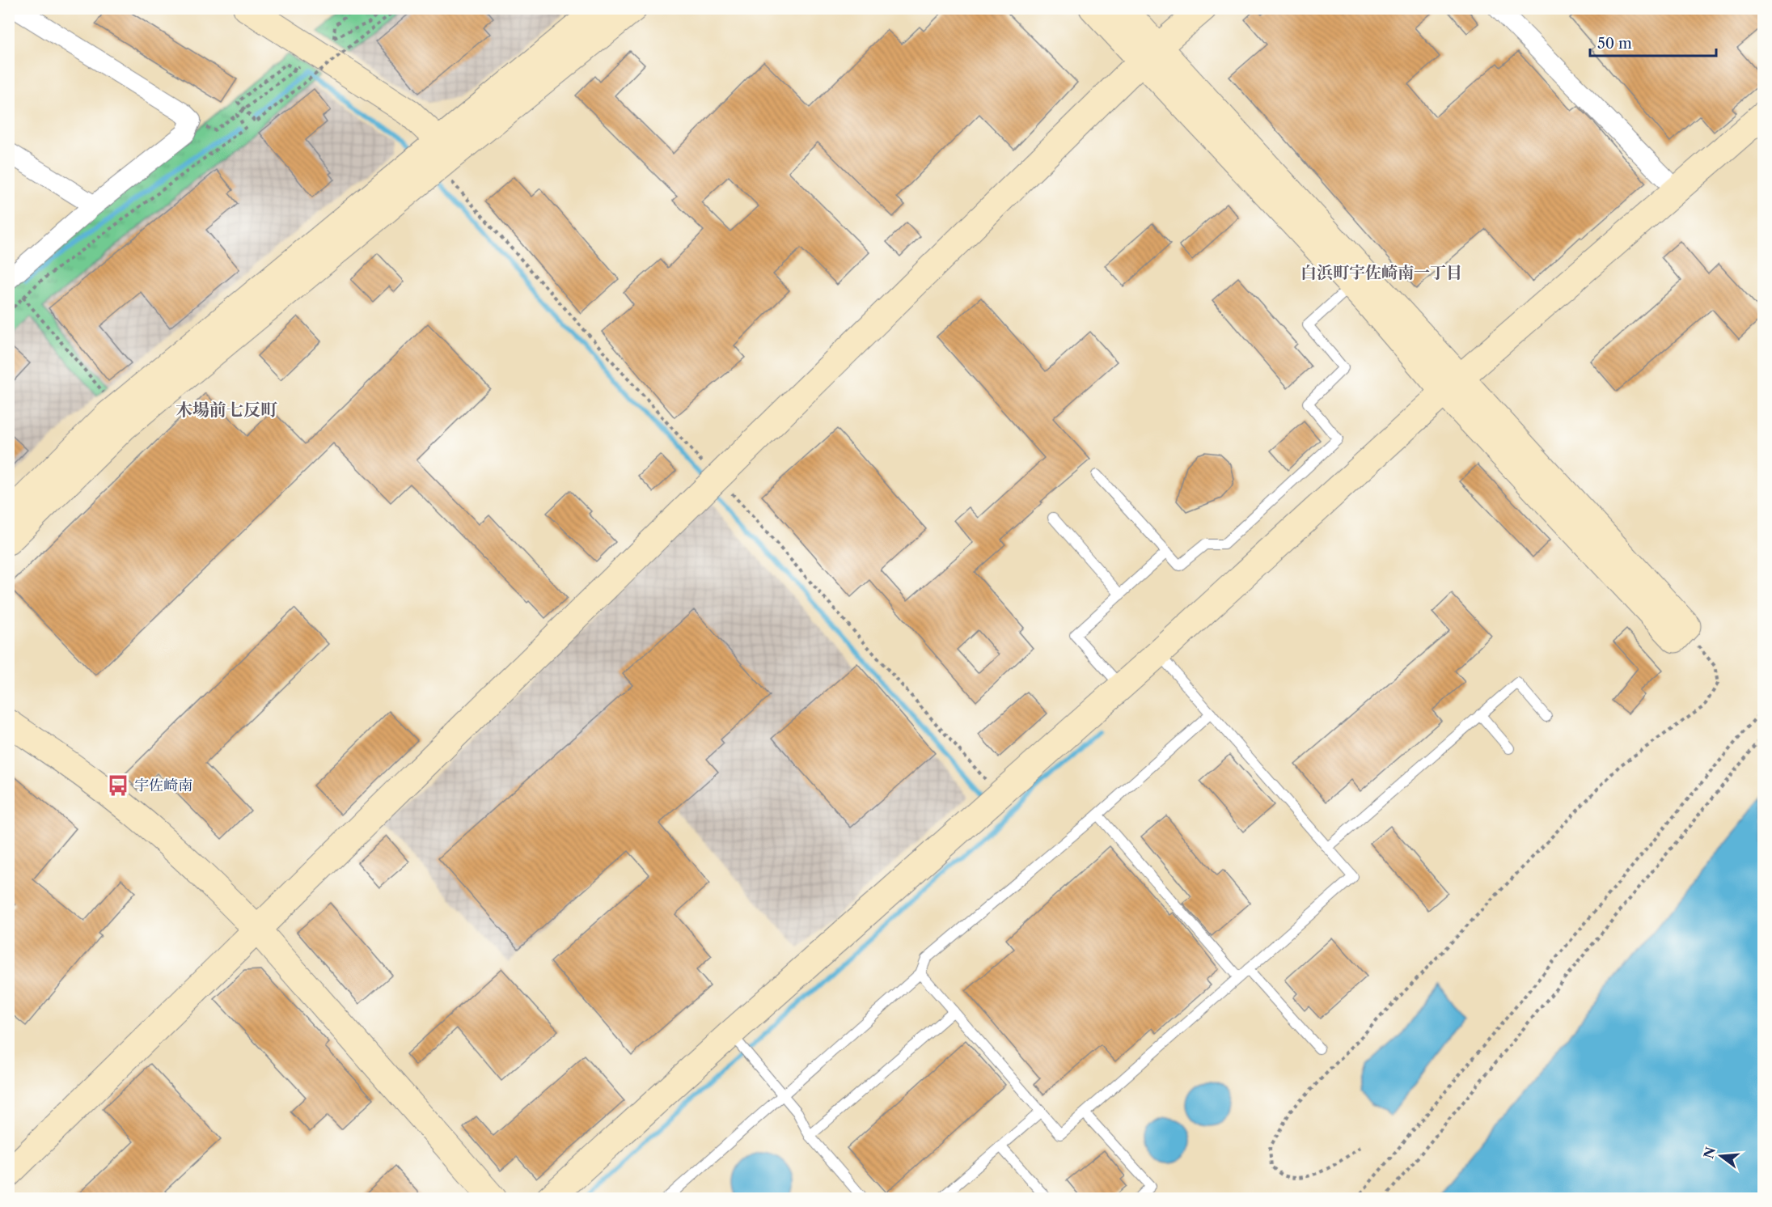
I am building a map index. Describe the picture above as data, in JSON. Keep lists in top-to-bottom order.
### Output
{
  "districts": ["白浜町宇佐崎南一丁目", "木場前七反町"],
  "places": {
    "bus stop": ["宇佐崎南"]
  },
  "scale_bar": "50 m",
  "north": "left"
}
